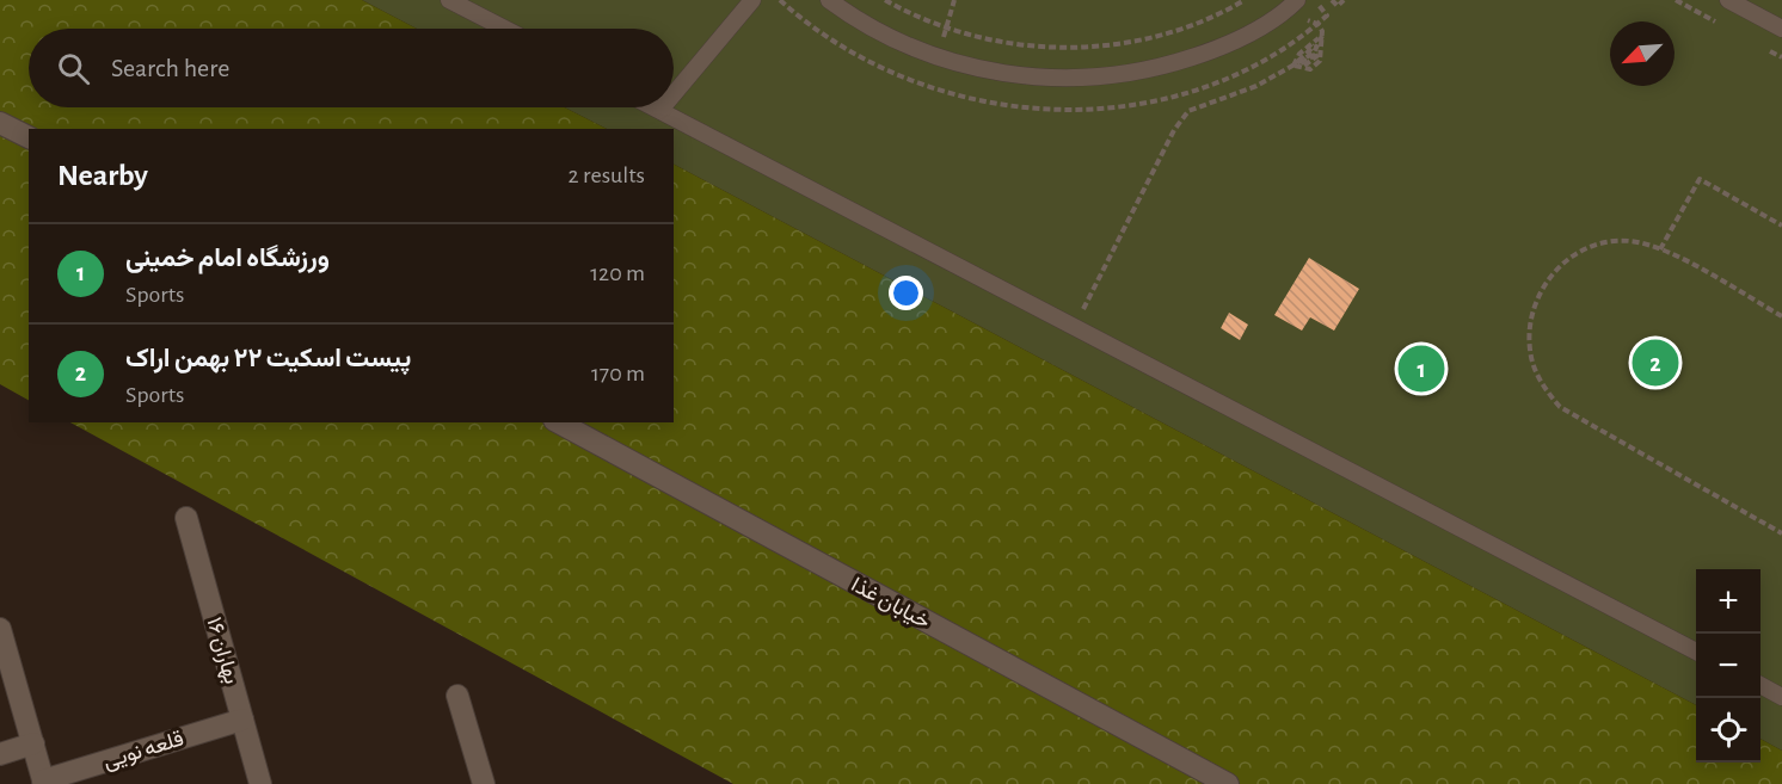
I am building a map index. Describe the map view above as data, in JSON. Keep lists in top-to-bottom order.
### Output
{
  "streets": {
    "street": ["خیابان غذا", "بهاران ۱۶", "قلعه نویی"]
  },
  "crossings": [
    ["بهاران ۱۶", "قلعه نویی"]
  ],
  "north": "bottom left",
  "page": {
    "search": "Search here",
    "heading": ["Nearby", "2 results"],
    "list": [
      {
        "mark": "1",
        "name": "ورزشگاه امام خمینی",
        "note": "Sports",
        "value": "120 m"
      },
      {
        "mark": "2",
        "name": "پیست اسکیت ۲۲ بهمن اراک",
        "note": "Sports",
        "value": "170 m"
      }
    ],
    "pins": ["2", "1"],
    "map_buttons": ["+", "−"]
  }
}
